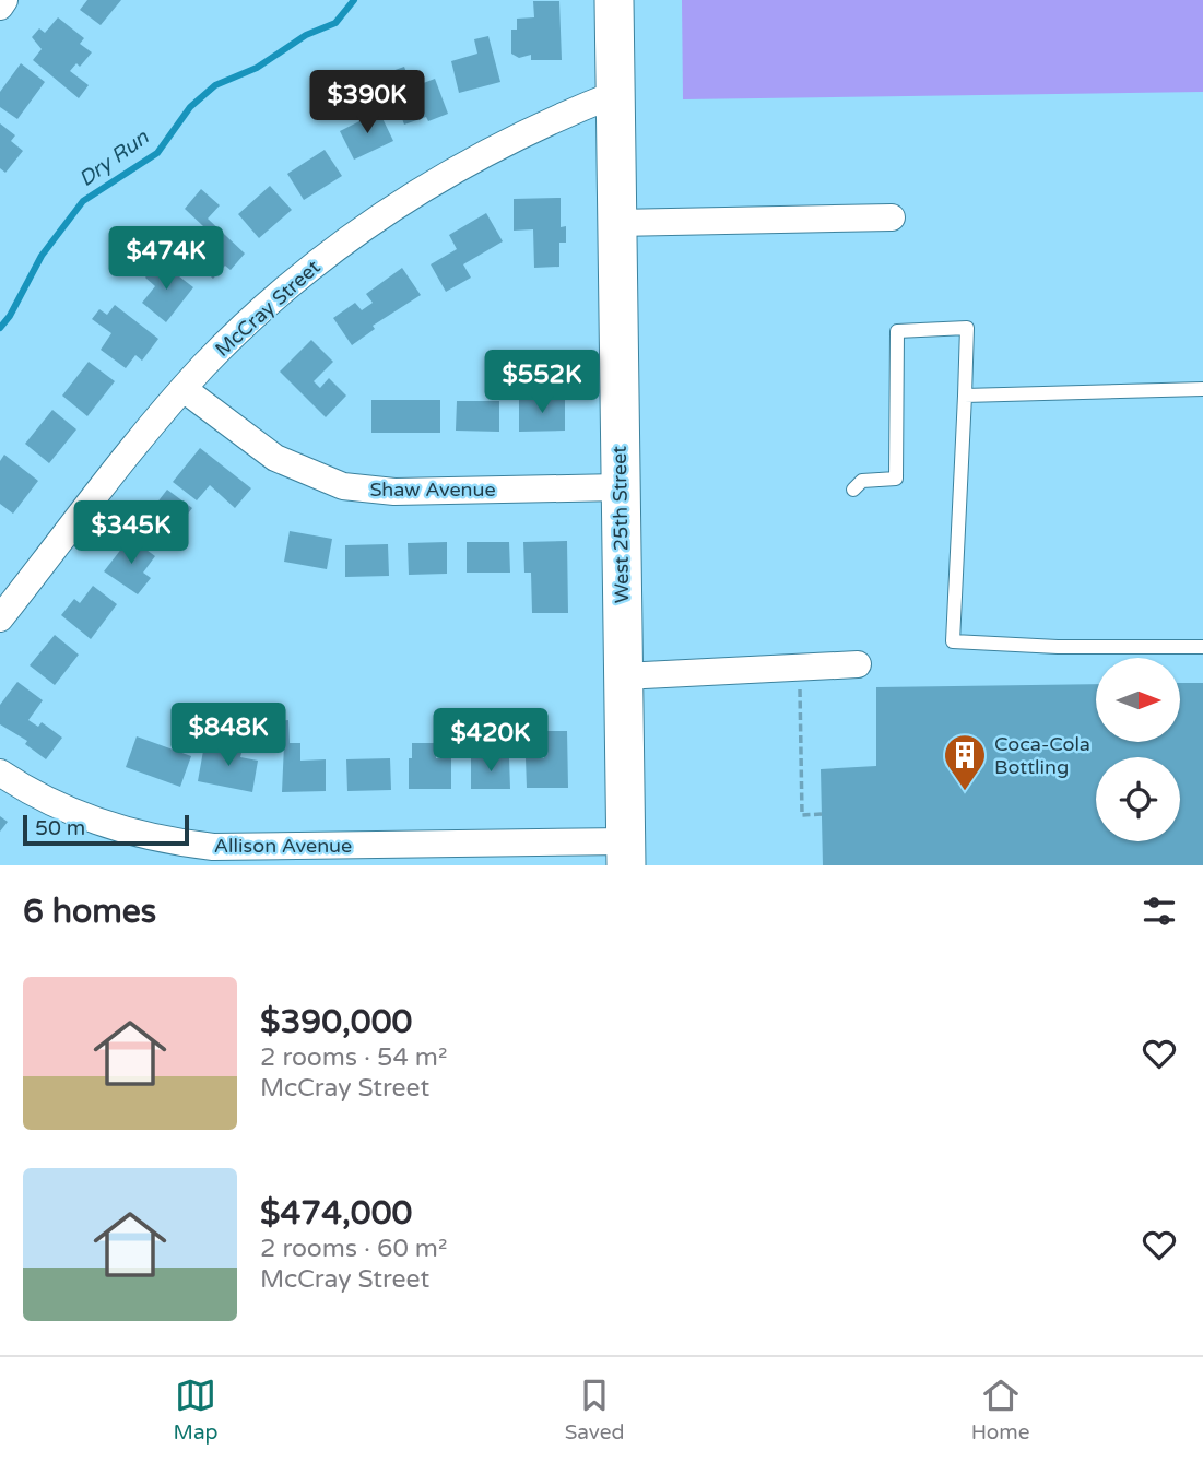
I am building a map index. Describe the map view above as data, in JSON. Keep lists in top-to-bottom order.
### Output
{
  "streets": {
    "main road": ["West 25th Street"],
    "street": ["McCray Street", "Shaw Avenue", "Allison Avenue"]
  },
  "crossings": [
    ["McCray Street", "Shaw Avenue"],
    ["McCray Street", "West 25th Street"],
    ["Shaw Avenue", "West 25th Street"],
    ["West 25th Street", "Allison Avenue"]
  ],
  "water": ["Dry Run"],
  "places": {
    "building": ["Coca-Cola Bottling"]
  },
  "scale_bar": "50 m",
  "north": "right",
  "page": {
    "price": [
      "$390K",
      "$474K",
      "$552K",
      "$345K",
      "$848K",
      "$420K"
    ],
    "scale": "50 m",
    "heading": "6 homes",
    "list": [
      {
        "name": "$390,000",
        "note": "2 rooms · 54 m² · McCray Street"
      },
      {
        "name": "$474,000",
        "note": "2 rooms · 60 m² · McCray Street"
      }
    ],
    "tabs": ["Map", "Saved", "Home"]
  }
}
